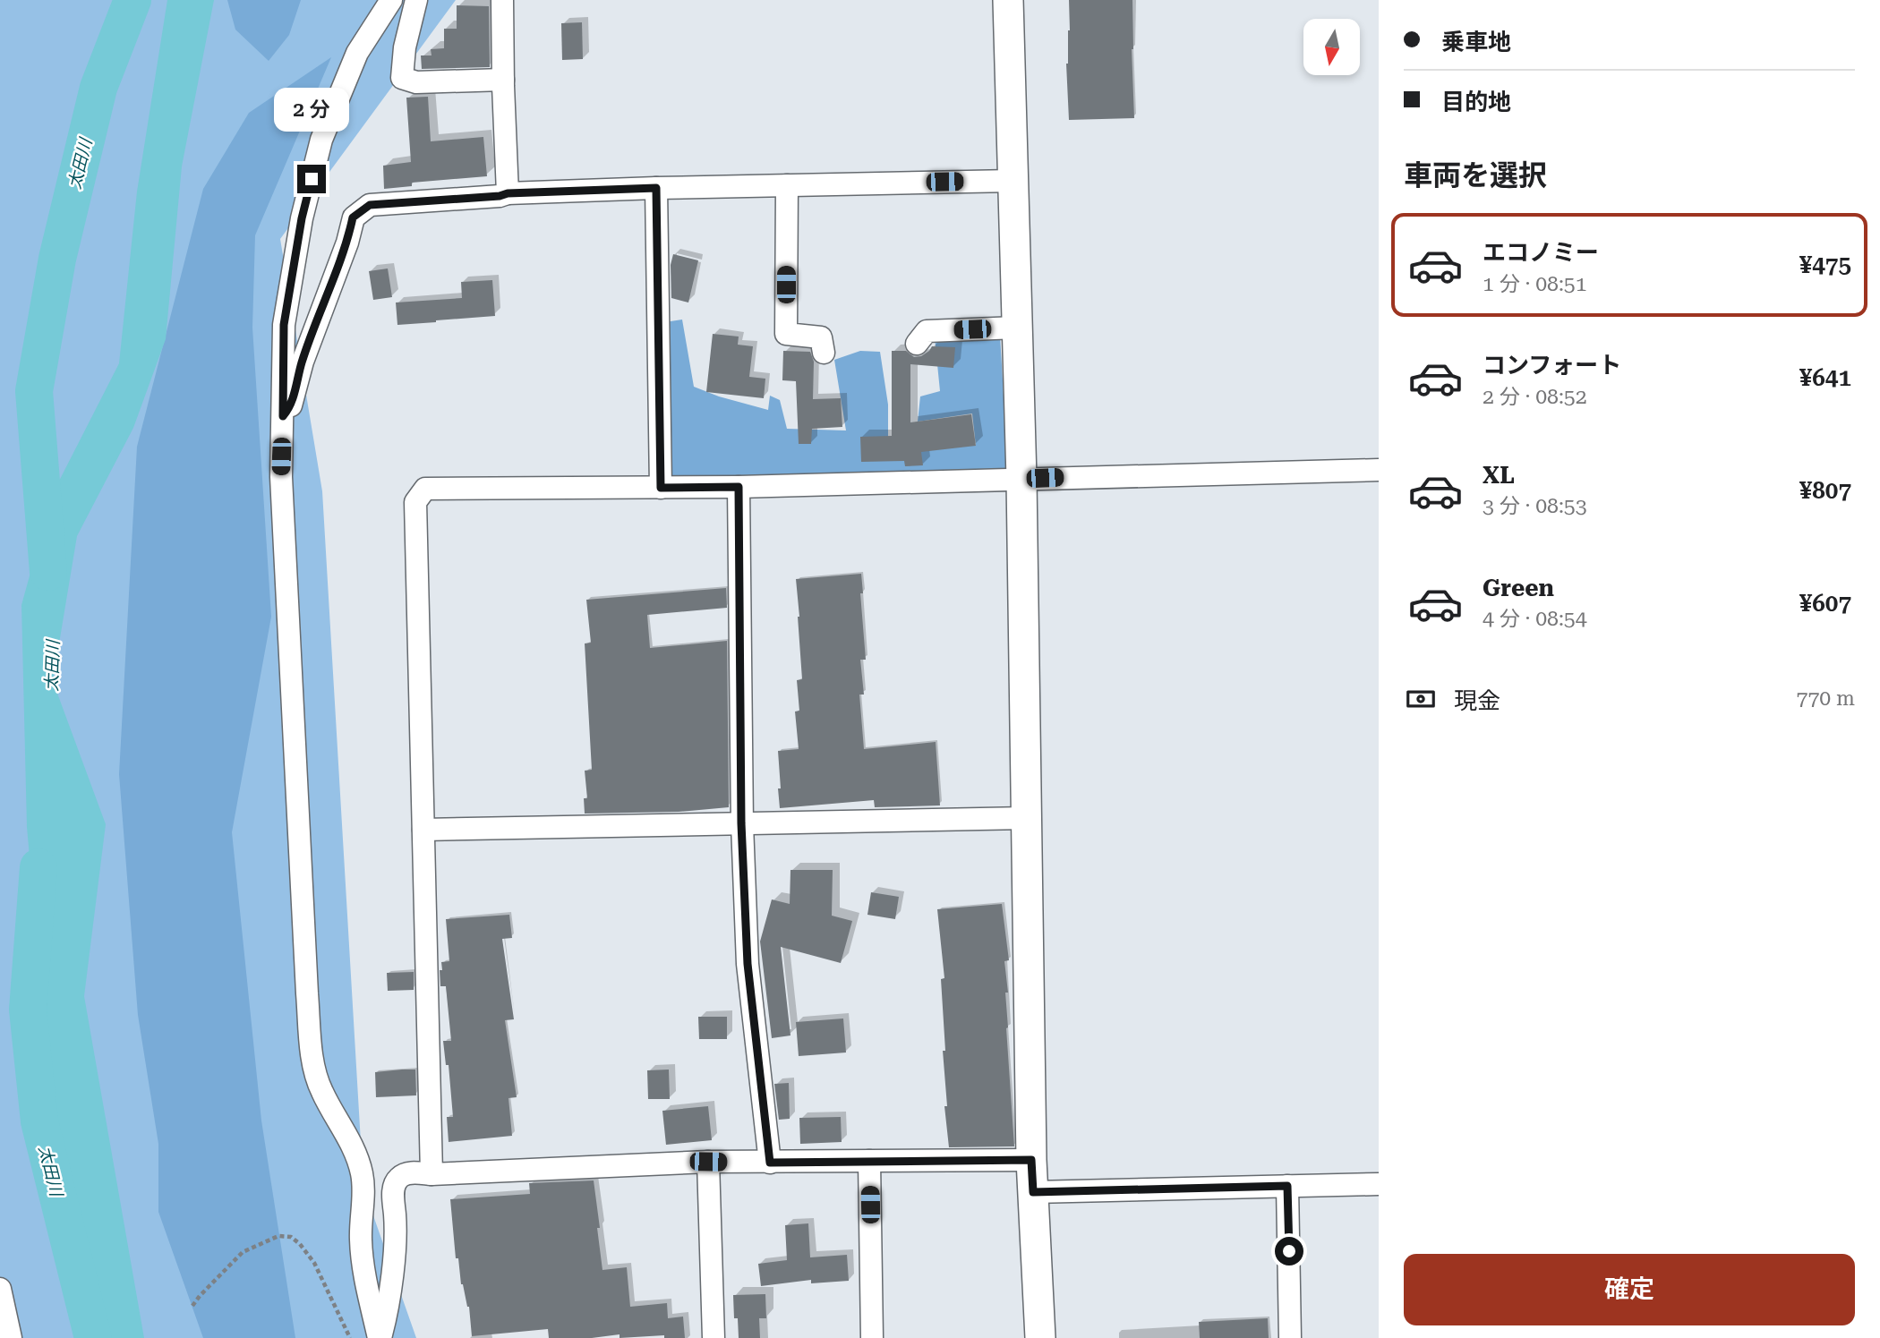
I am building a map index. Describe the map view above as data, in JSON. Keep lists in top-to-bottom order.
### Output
{
  "water": ["太田川"],
  "north": "bottom",
  "page": {
    "banner": ["乗車地", "目的地"],
    "bubble": "2 分",
    "heading": "車両を選択",
    "list": [
      {
        "name": "エコノミー",
        "note": "1 分 · 08:51",
        "value": "¥475"
      },
      {
        "name": "コンフォート",
        "note": "2 分 · 08:52",
        "value": "¥641"
      },
      {
        "name": "XL",
        "note": "3 分 · 08:53",
        "value": "¥807"
      },
      {
        "name": "Green",
        "note": "4 分 · 08:54",
        "value": "¥607"
      }
    ],
    "pay": ["現金", "770 m"],
    "buttons": "確定"
  }
}
